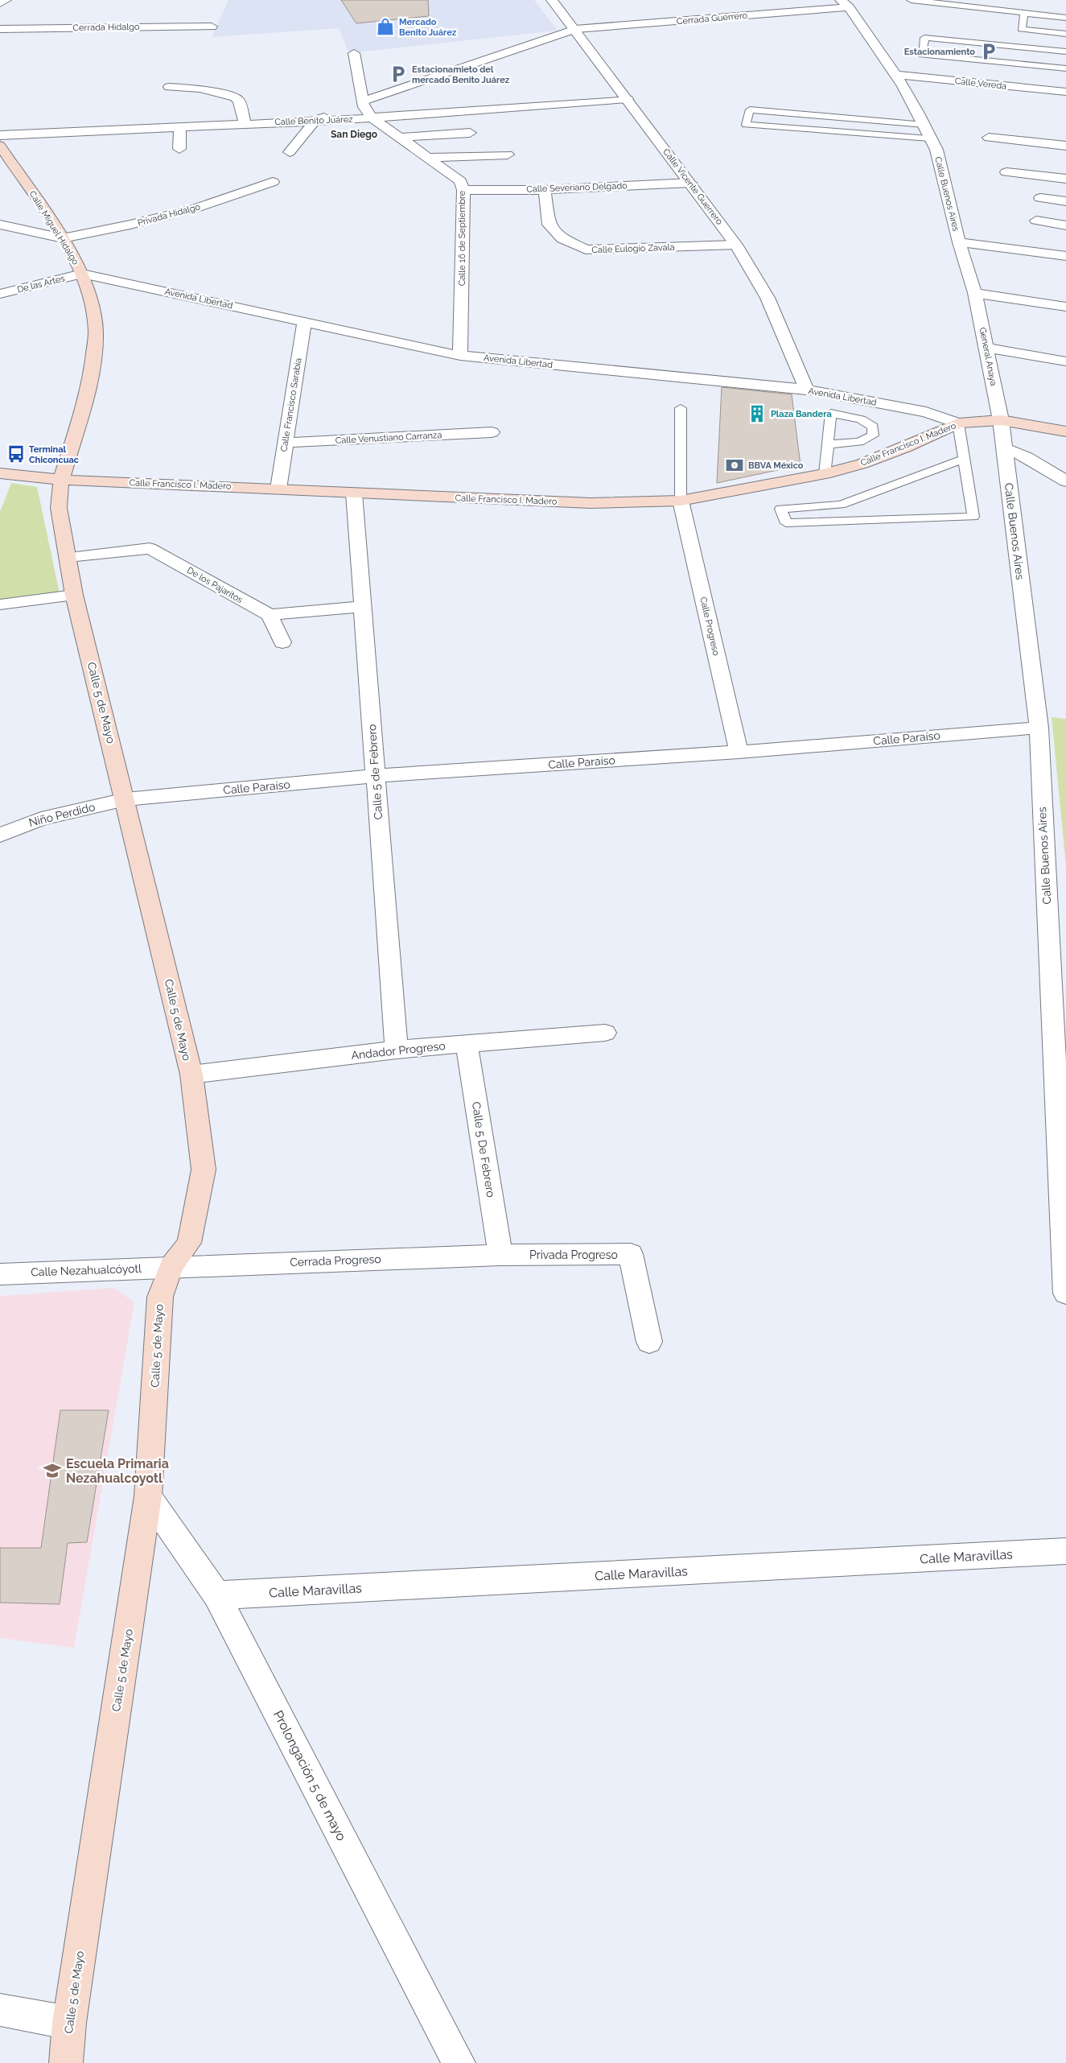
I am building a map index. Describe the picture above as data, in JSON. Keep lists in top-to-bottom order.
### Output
{
  "streets": {
    "main road": ["Calle Miguel Hidalgo", "Calle Francisco I. Madero", "Calle 5 de Mayo"],
    "street": [
      "Cerrada Guerrero",
      "Cerrada Hidalgo",
      "Calle Vereda",
      "Calle Benito Juárez",
      "Calle Vicente Guerrero",
      "Calle Severiano Delgado",
      "Calle Buenos Aires",
      "Privada Hidalgo",
      "Calle 16 de Septiembre",
      "Calle Eulogio Zavala",
      "De las Artes",
      "Avenida Libertad",
      "General Anaya",
      "Calle Francisco Sarabia",
      "Calle Venustiano Carranza",
      "De los Pajaritos",
      "Calle Progreso",
      "Calle Paraíso",
      "Calle 5 de Febrero",
      "Niño Perdido",
      "Andador Progreso",
      "Calle 5 De Febrero",
      "Privada Progreso",
      "Cerrada Progreso",
      "Calle Nezahualcóyotl",
      "Calle Maravillas",
      "Prolongación 5 de mayo"
    ]
  },
  "crossings": [
    ["Cerrada Guerrero", "Calle Benito Juárez"],
    ["Cerrada Guerrero", "Calle Vicente Guerrero"],
    ["Cerrada Guerrero", "Calle Buenos Aires"],
    ["Cerrada Guerrero", "Calle 16 de Septiembre"],
    ["Calle Vereda", "Calle Buenos Aires"],
    ["Calle Benito Juárez", "Calle Vicente Guerrero"],
    ["Calle Benito Juárez", "Calle 16 de Septiembre"],
    ["Calle Vicente Guerrero", "Calle Severiano Delgado"],
    ["Calle Vicente Guerrero", "Calle Eulogio Zavala"],
    ["Calle Vicente Guerrero", "Avenida Libertad"],
    ["Calle Severiano Delgado", "Calle 16 de Septiembre"],
    ["Calle Severiano Delgado", "Calle Eulogio Zavala"],
    ["Calle Buenos Aires", "General Anaya"],
    ["Calle Buenos Aires", "Calle Francisco I. Madero"],
    ["Calle Buenos Aires", "Calle Paraíso"],
    ["Privada Hidalgo", "Calle Miguel Hidalgo"],
    ["Calle Miguel Hidalgo", "De las Artes"],
    ["Calle Miguel Hidalgo", "Avenida Libertad"],
    ["Calle Miguel Hidalgo", "Calle Francisco I. Madero"],
    ["Calle Miguel Hidalgo", "Calle 5 de Mayo"],
    ["Calle 16 de Septiembre", "Avenida Libertad"],
    ["De las Artes", "Avenida Libertad"],
    ["Avenida Libertad", "Calle Francisco Sarabia"],
    ["Avenida Libertad", "Calle Francisco I. Madero"],
    ["General Anaya", "Calle Francisco I. Madero"],
    ["Calle Francisco Sarabia", "Calle Venustiano Carranza"],
    ["Calle Francisco Sarabia", "Calle Francisco I. Madero"],
    ["Calle Francisco I. Madero", "Calle Progreso"],
    ["Calle Francisco I. Madero", "Calle 5 de Mayo"],
    ["Calle Francisco I. Madero", "Calle 5 de Febrero"],
    ["De los Pajaritos", "Calle 5 de Mayo"],
    ["Calle Progreso", "Calle Paraíso"],
    ["Calle 5 de Mayo", "Calle Paraíso"],
    ["Calle 5 de Mayo", "Niño Perdido"],
    ["Calle 5 de Mayo", "Andador Progreso"],
    ["Calle 5 de Mayo", "Cerrada Progreso"],
    ["Calle 5 de Mayo", "Calle Nezahualcóyotl"],
    ["Calle 5 de Mayo", "Prolongación 5 de mayo"],
    ["Calle Paraíso", "Calle 5 de Febrero"],
    ["Calle Paraíso", "Niño Perdido"],
    ["Calle 5 de Febrero", "Andador Progreso"],
    ["Andador Progreso", "Calle 5 De Febrero"],
    ["Calle 5 De Febrero", "Privada Progreso"],
    ["Calle 5 De Febrero", "Cerrada Progreso"],
    ["Privada Progreso", "Cerrada Progreso"],
    ["Cerrada Progreso", "Calle Nezahualcóyotl"],
    ["Calle Maravillas", "Prolongación 5 de mayo"]
  ],
  "districts": ["San Diego"],
  "places": {
    "shop": ["Mercado Benito Juárez"],
    "parking": ["Estacionamiento", "Estacionamieto del mercado Benito Juárez"],
    "building": ["Plaza Bandera"],
    "bus stop": ["Terminal Chiconcuac"],
    "bank": ["BBVA México"],
    "school or university": ["Escuela Primaria Nezahualcoyotl"]
  }
}
